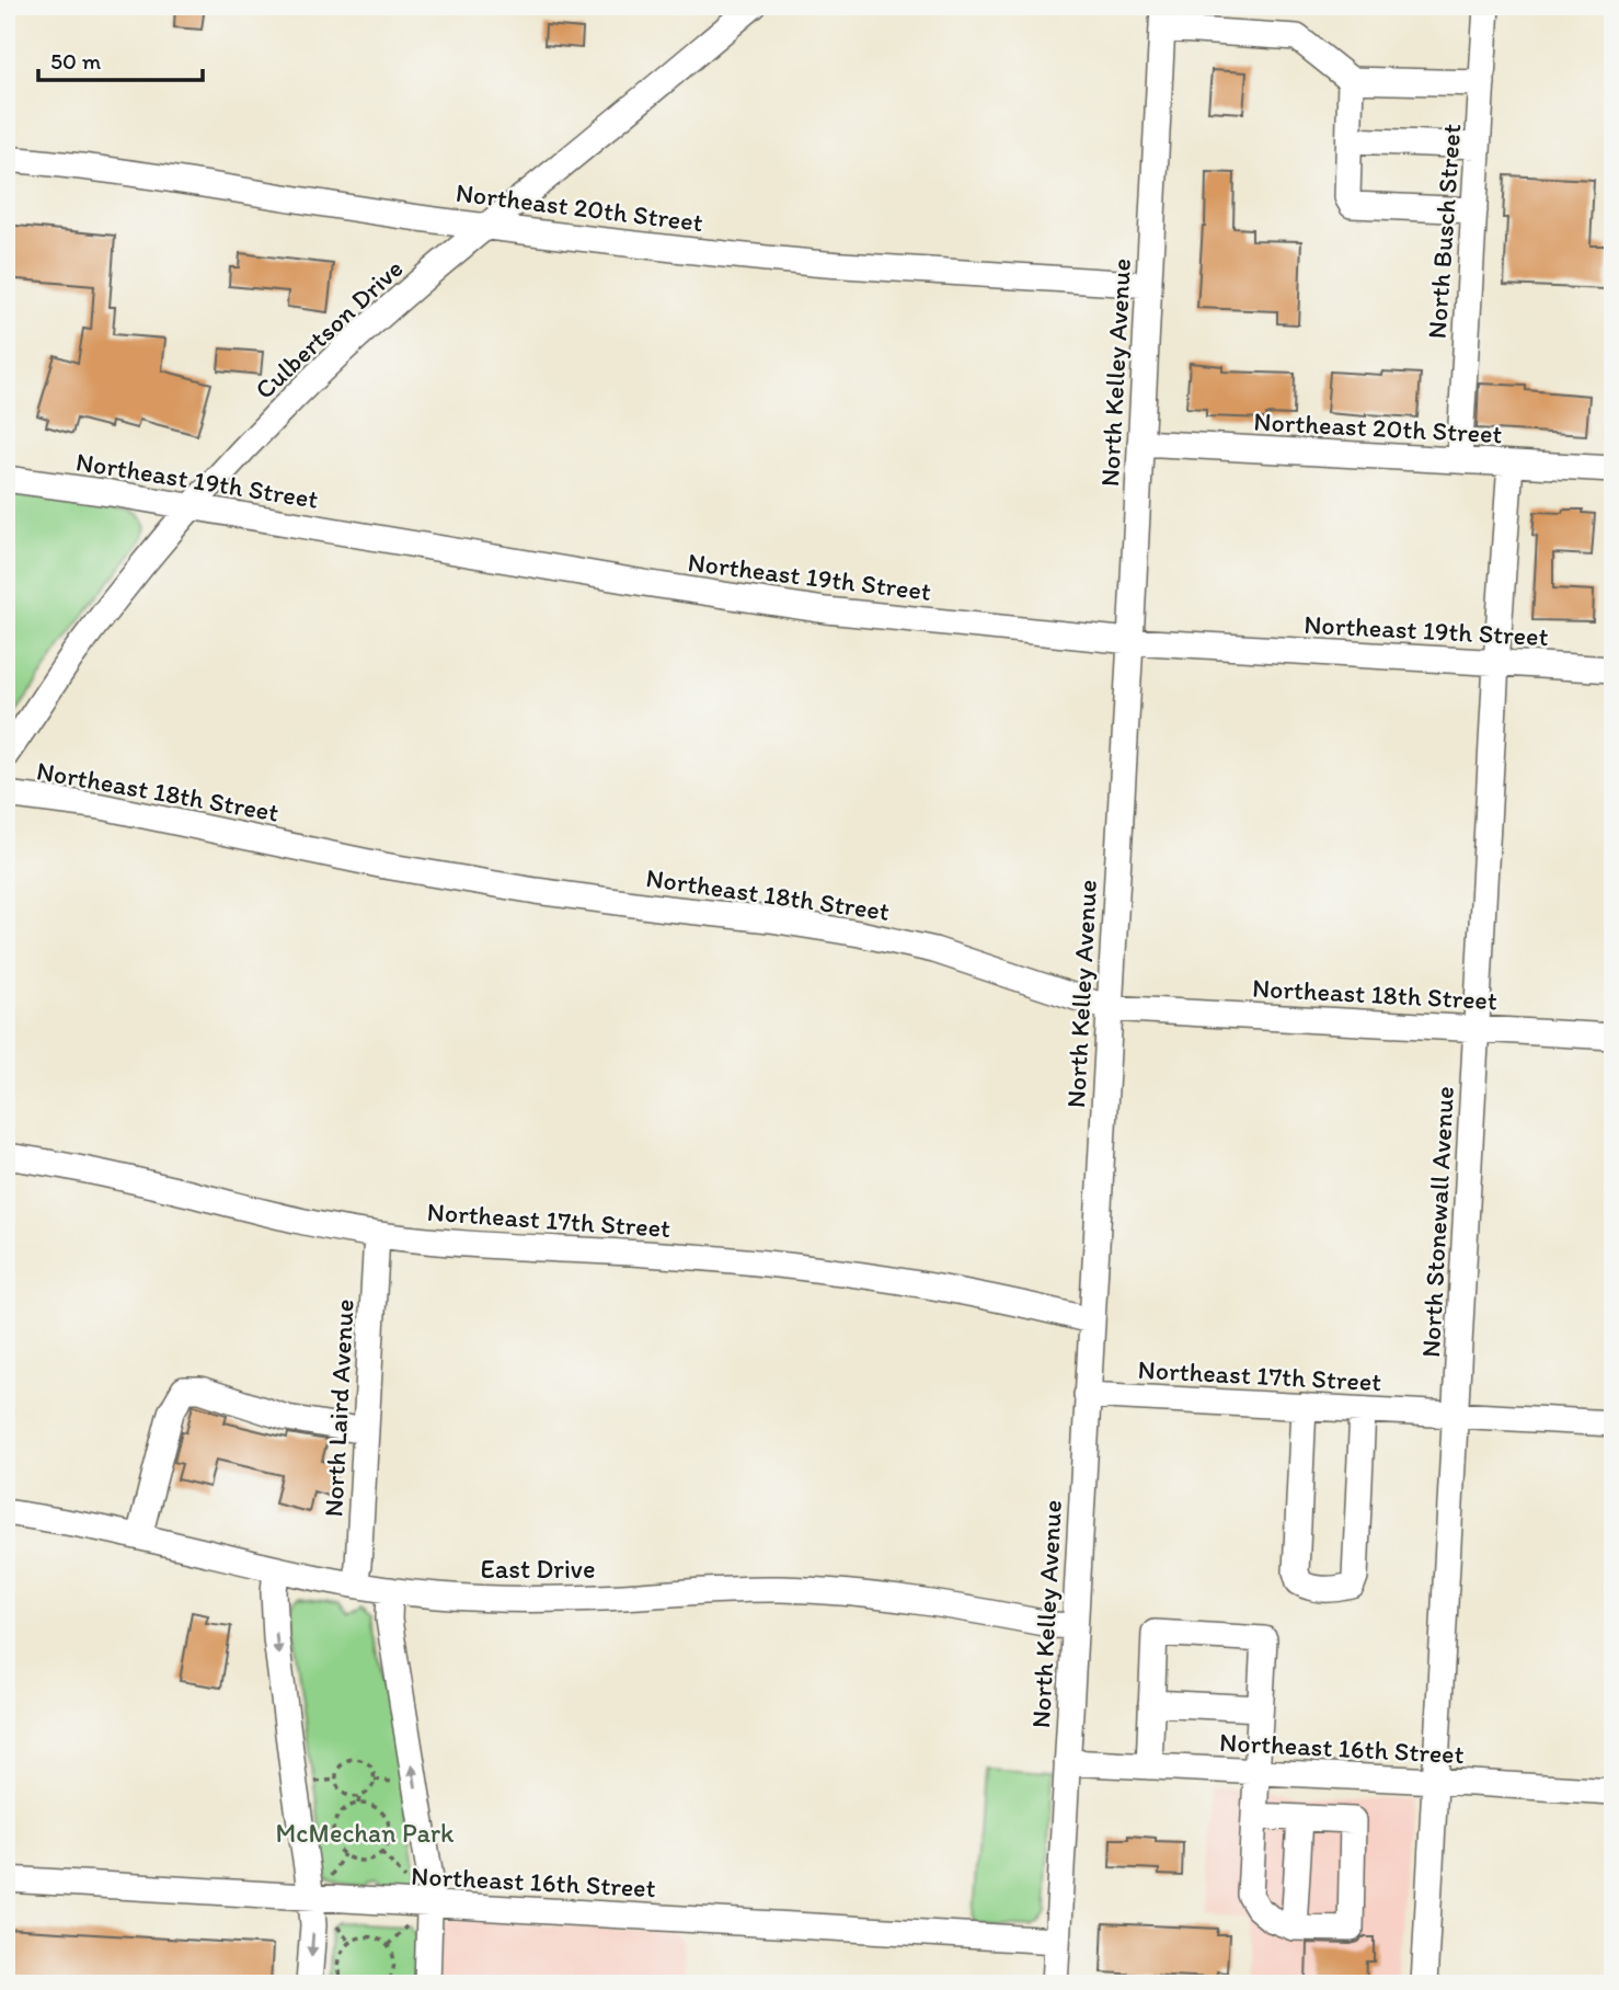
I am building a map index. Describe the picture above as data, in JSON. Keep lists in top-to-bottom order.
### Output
{
  "streets": {
    "street": [
      "Northeast 20th Street",
      "North Busch Street",
      "Culbertson Drive",
      "North Kelley Avenue",
      "Northeast 19th Street",
      "Northeast 18th Street",
      "Northeast 17th Street",
      "North Stonewall Avenue",
      "North Laird Avenue",
      "East Drive",
      "Northeast 16th Street"
    ]
  },
  "crossings": [
    ["Northeast 20th Street", "North Busch Street"],
    ["Northeast 20th Street", "Culbertson Drive"],
    ["Northeast 20th Street", "North Kelley Avenue"],
    ["Northeast 20th Street", "North Stonewall Avenue"],
    ["Culbertson Drive", "Northeast 19th Street"],
    ["North Kelley Avenue", "Northeast 19th Street"],
    ["North Kelley Avenue", "Northeast 18th Street"],
    ["North Kelley Avenue", "Northeast 17th Street"],
    ["North Kelley Avenue", "East Drive"],
    ["North Kelley Avenue", "Northeast 16th Street"],
    ["Northeast 19th Street", "North Stonewall Avenue"],
    ["Northeast 18th Street", "North Stonewall Avenue"],
    ["Northeast 17th Street", "North Stonewall Avenue"],
    ["Northeast 17th Street", "North Laird Avenue"],
    ["North Stonewall Avenue", "Northeast 16th Street"],
    ["North Laird Avenue", "East Drive"]
  ],
  "parks": ["McMechan Park"],
  "scale_bar": "50 m"
}
